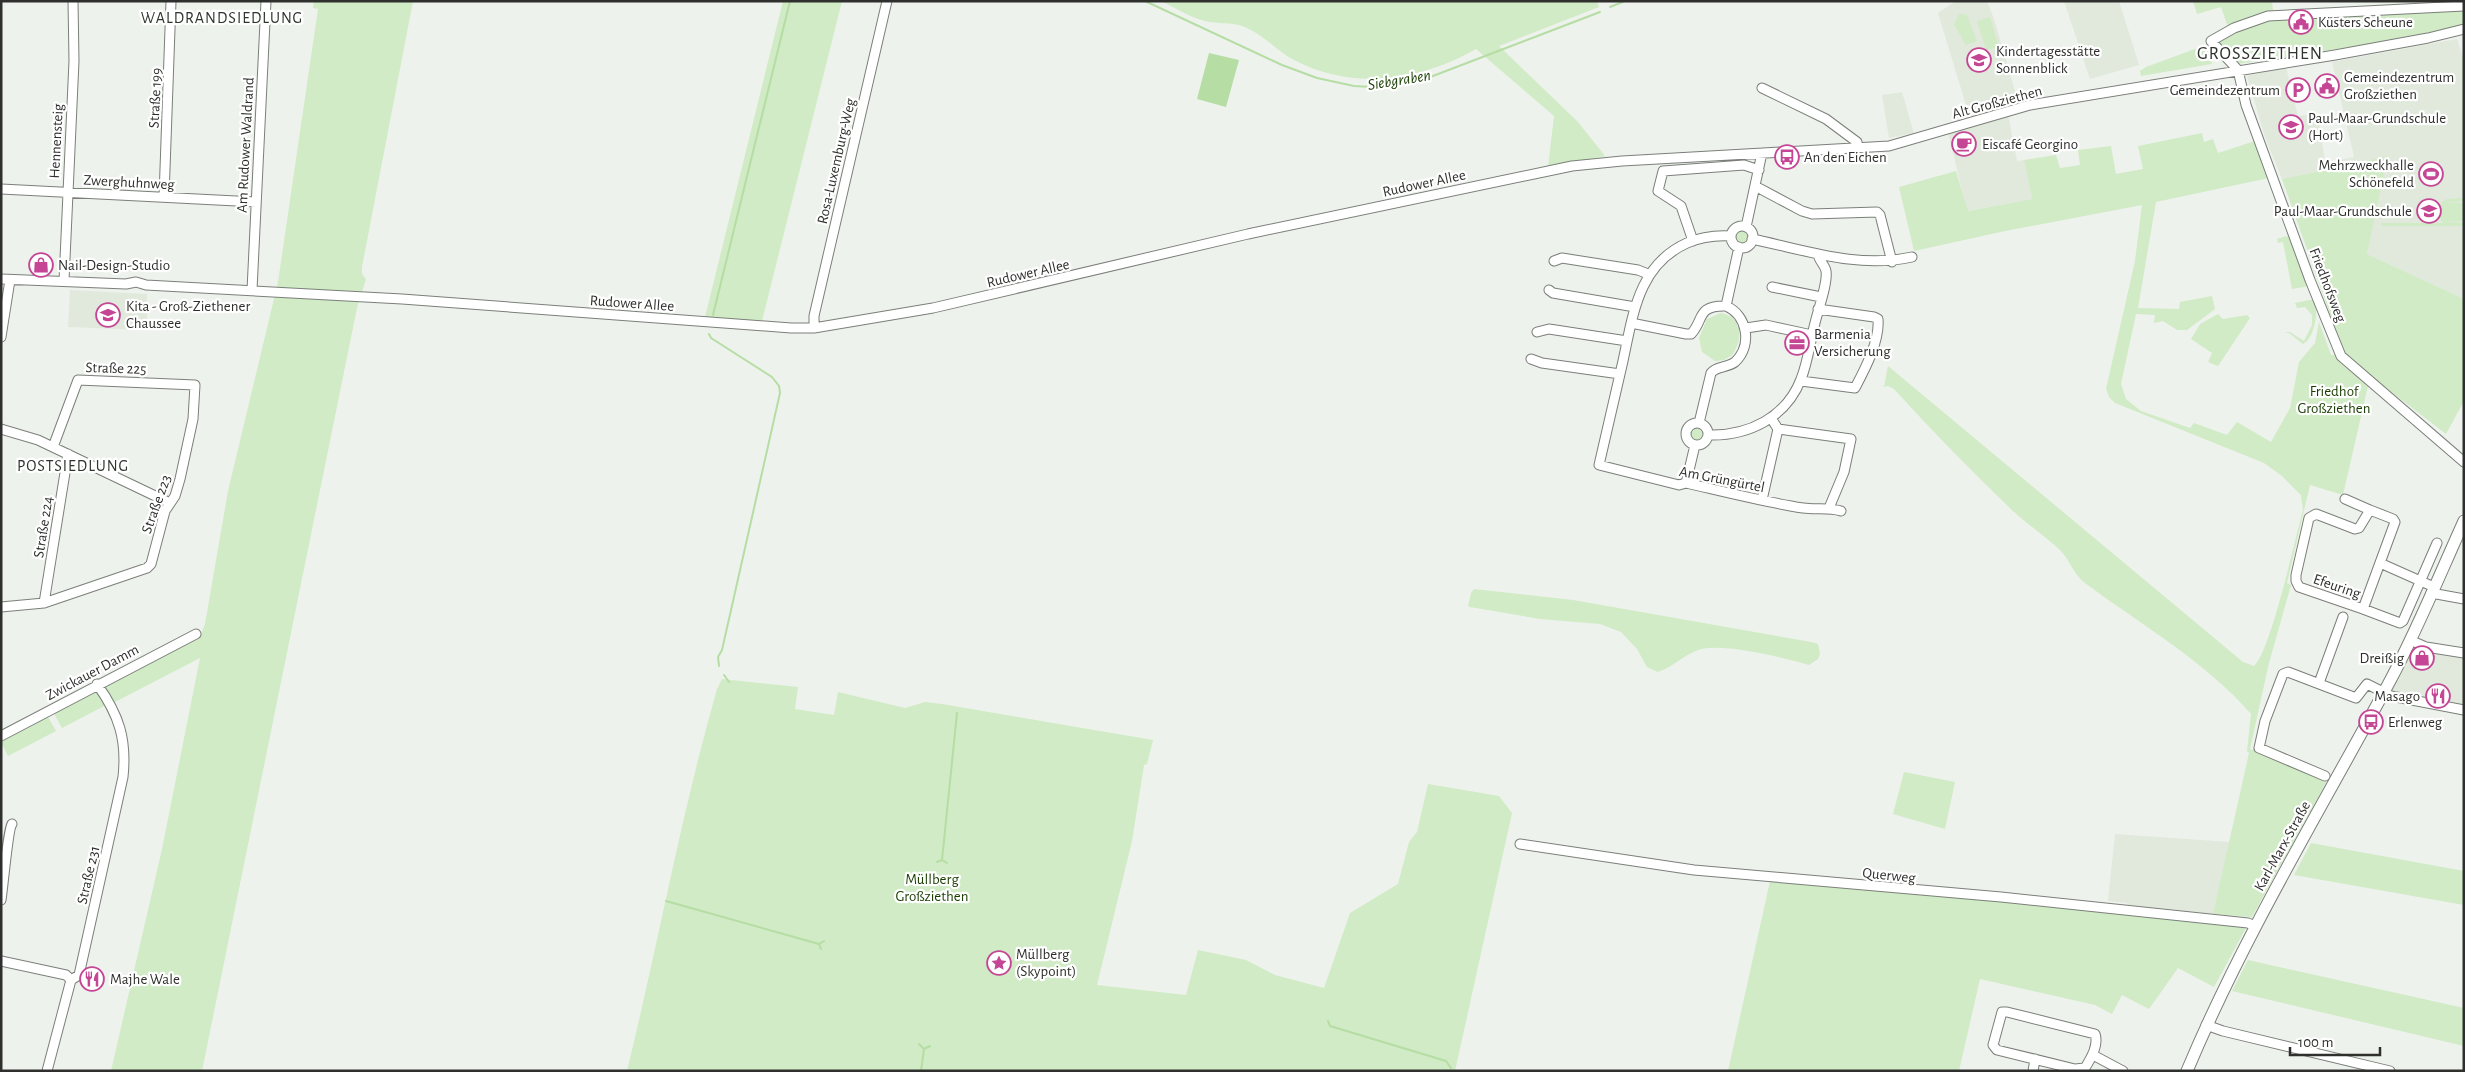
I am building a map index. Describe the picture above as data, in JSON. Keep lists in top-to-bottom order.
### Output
{
  "streets": {
    "main road": ["Karl-Marx-Straße"],
    "street": [
      "Straße 199",
      "Alt Großziethen",
      "Hennensteig",
      "Am Rudower Waldrand",
      "Rosa-Luxemburg-Weg",
      "Zwerghuhnweg",
      "Rudower Allee",
      "Friedhofsweg",
      "Straße 225",
      "Am Grüngürtel",
      "Straße 223",
      "Straße 224",
      "Efeuring",
      "Zwickauer Damm",
      "Straße 231",
      "Querweg"
    ]
  },
  "crossings": [
    ["Straße 199", "Zwerghuhnweg"],
    ["Alt Großziethen", "Rudower Allee"],
    ["Alt Großziethen", "Friedhofsweg"],
    ["Hennensteig", "Zwerghuhnweg"],
    ["Hennensteig", "Rudower Allee"],
    ["Am Rudower Waldrand", "Zwerghuhnweg"],
    ["Am Rudower Waldrand", "Rudower Allee"],
    ["Rosa-Luxemburg-Weg", "Rudower Allee"],
    ["Straße 225", "Straße 223"],
    ["Straße 223", "Straße 224"],
    ["Zwickauer Damm", "Straße 231"],
    ["Karl-Marx-Straße", "Querweg"]
  ],
  "districts": ["WALDRANDSIEDLUNG", "GROSSZIETHEN", "POSTSIEDLUNG"],
  "water": ["Siebgraben"],
  "parks": ["Friedhof Großziethen", "Müllberg Großziethen"],
  "places": {
    "public building": ["Küsters Scheune", "Gemeindezentrum Großziethen"],
    "school or university": [
      "Kindertagesstätte Sonnenblick",
      "Paul-Maar-Grundschule (Hort)",
      "Paul-Maar-Grundschule",
      "Kita - Groß-Ziethener Chaussee"
    ],
    "parking": ["Gemeindezentrum"],
    "cafe": ["Eiscafé Georgino"],
    "bus stop": ["An den Eichen", "Erlenweg"],
    "sports": ["Mehrzweckhalle Schönefeld"],
    "shop": ["Nail-Design-Studio", "Dreißig"],
    "office": ["Barmenia Versicherung"],
    "restaurant": ["Masago", "Majhe Wale"],
    "place": ["Müllberg (Skypoint)"]
  },
  "scale_bar": "100 m"
}
